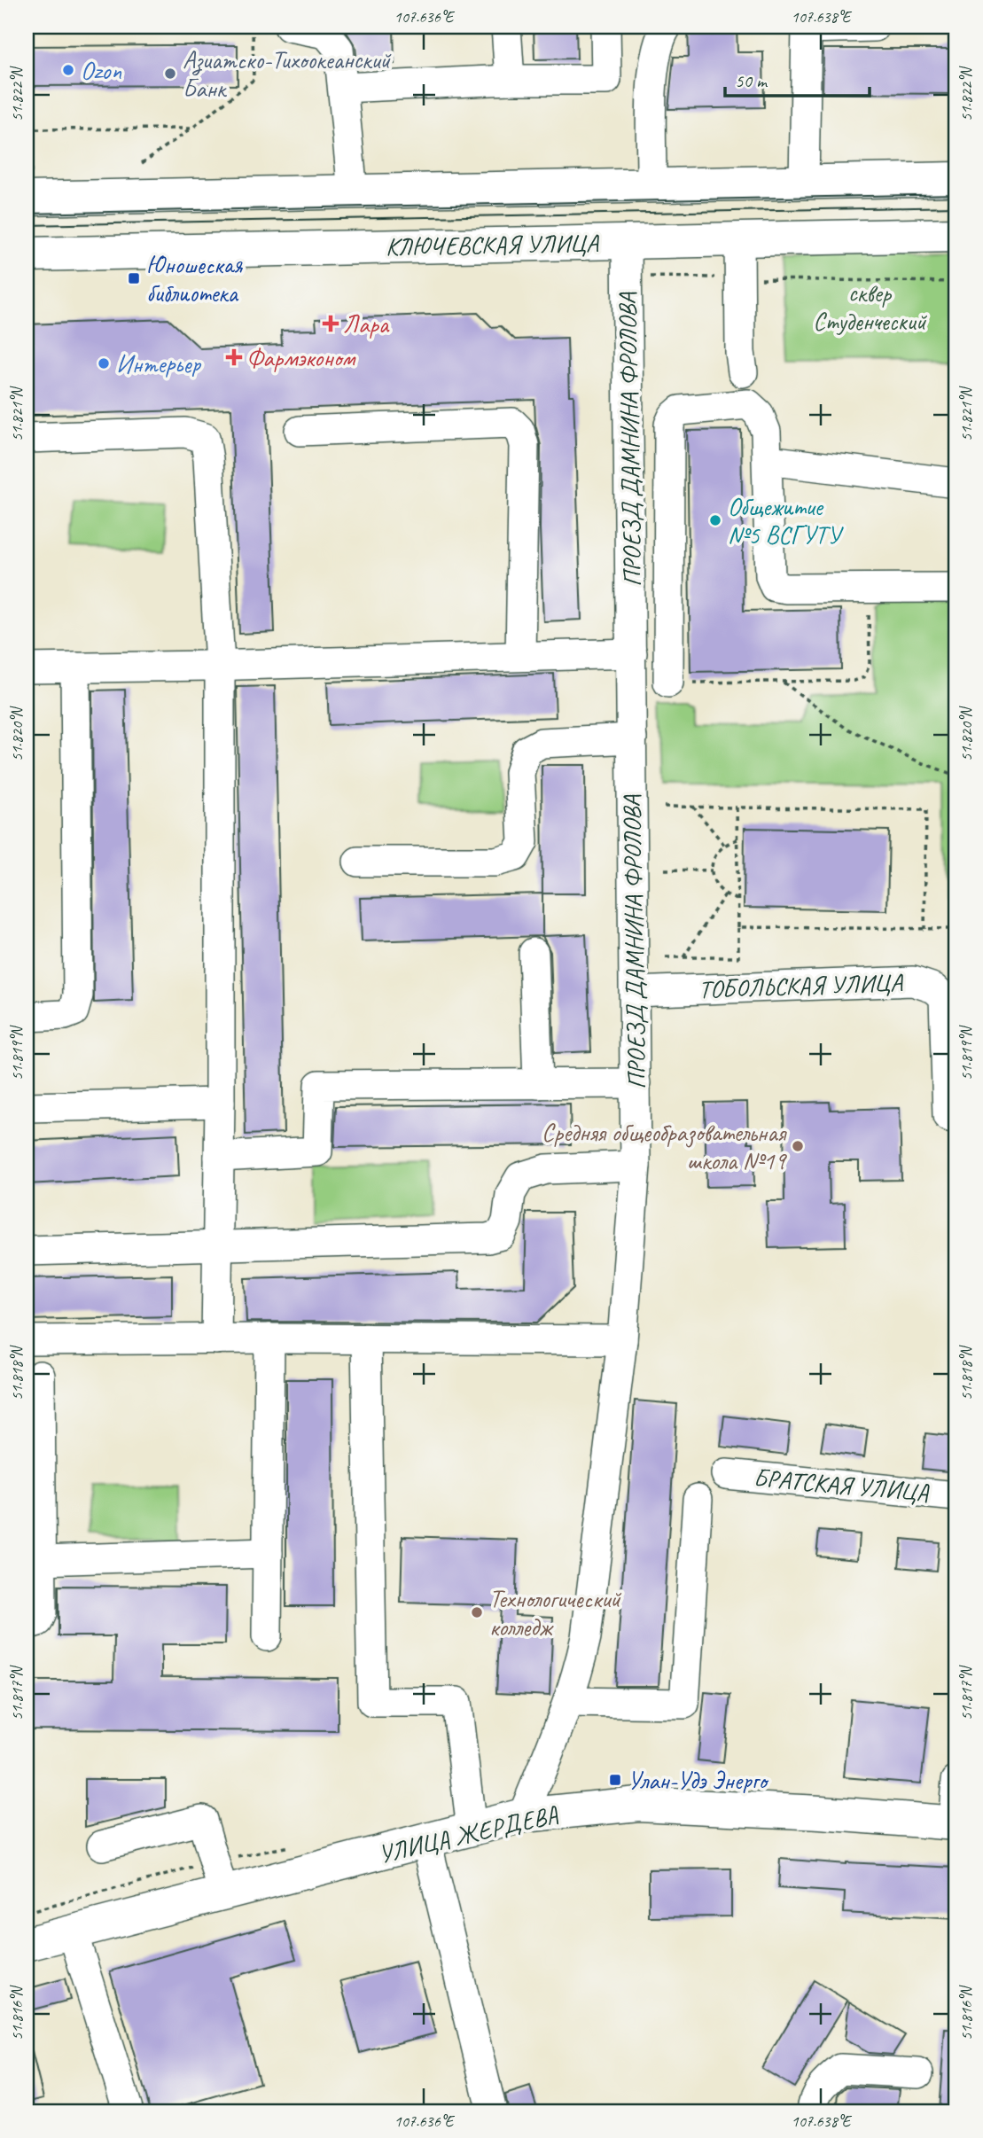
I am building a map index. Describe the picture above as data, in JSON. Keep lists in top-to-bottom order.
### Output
{
  "streets": {
    "main road": ["КЛЮЧЕВСКАЯ УЛИЦА", "УЛИЦА ЖЕРДЕВА"],
    "street": ["ПРОЕЗД ДАМНИНА ФРОЛОВА", "ТОБОЛЬСКАЯ УЛИЦА", "БРАТСКАЯ УЛИЦА"]
  },
  "crossings": [
    ["КЛЮЧЕВСКАЯ УЛИЦА", "ПРОЕЗД ДАМНИНА ФРОЛОВА"],
    ["ПРОЕЗД ДАМНИНА ФРОЛОВА", "ТОБОЛЬСКАЯ УЛИЦА"],
    ["ПРОЕЗД ДАМНИНА ФРОЛОВА", "УЛИЦА ЖЕРДЕВА"]
  ],
  "parks": ["сквер Студенческий"],
  "places": {
    "other": [
      "Ozon",
      "Азиатско-Тихоокеанский Банк",
      "Интерьер",
      "Общежитие №5 ВСГУТУ",
      "Средняя общеобразовательная школа №19",
      "Технологический колледж"
    ],
    "transit": ["Юношеская библиотека", "Улан-Удэ Энерго"],
    "health": ["Лара", "Фармэконом"]
  },
  "scale_bar": "50 m",
  "coordinates": [
    "107.636°E",
    "107.638°E",
    "51.822°N",
    "51.821°N",
    "51.820°N",
    "51.819°N",
    "51.818°N",
    "51.817°N",
    "51.816°N"
  ]
}
